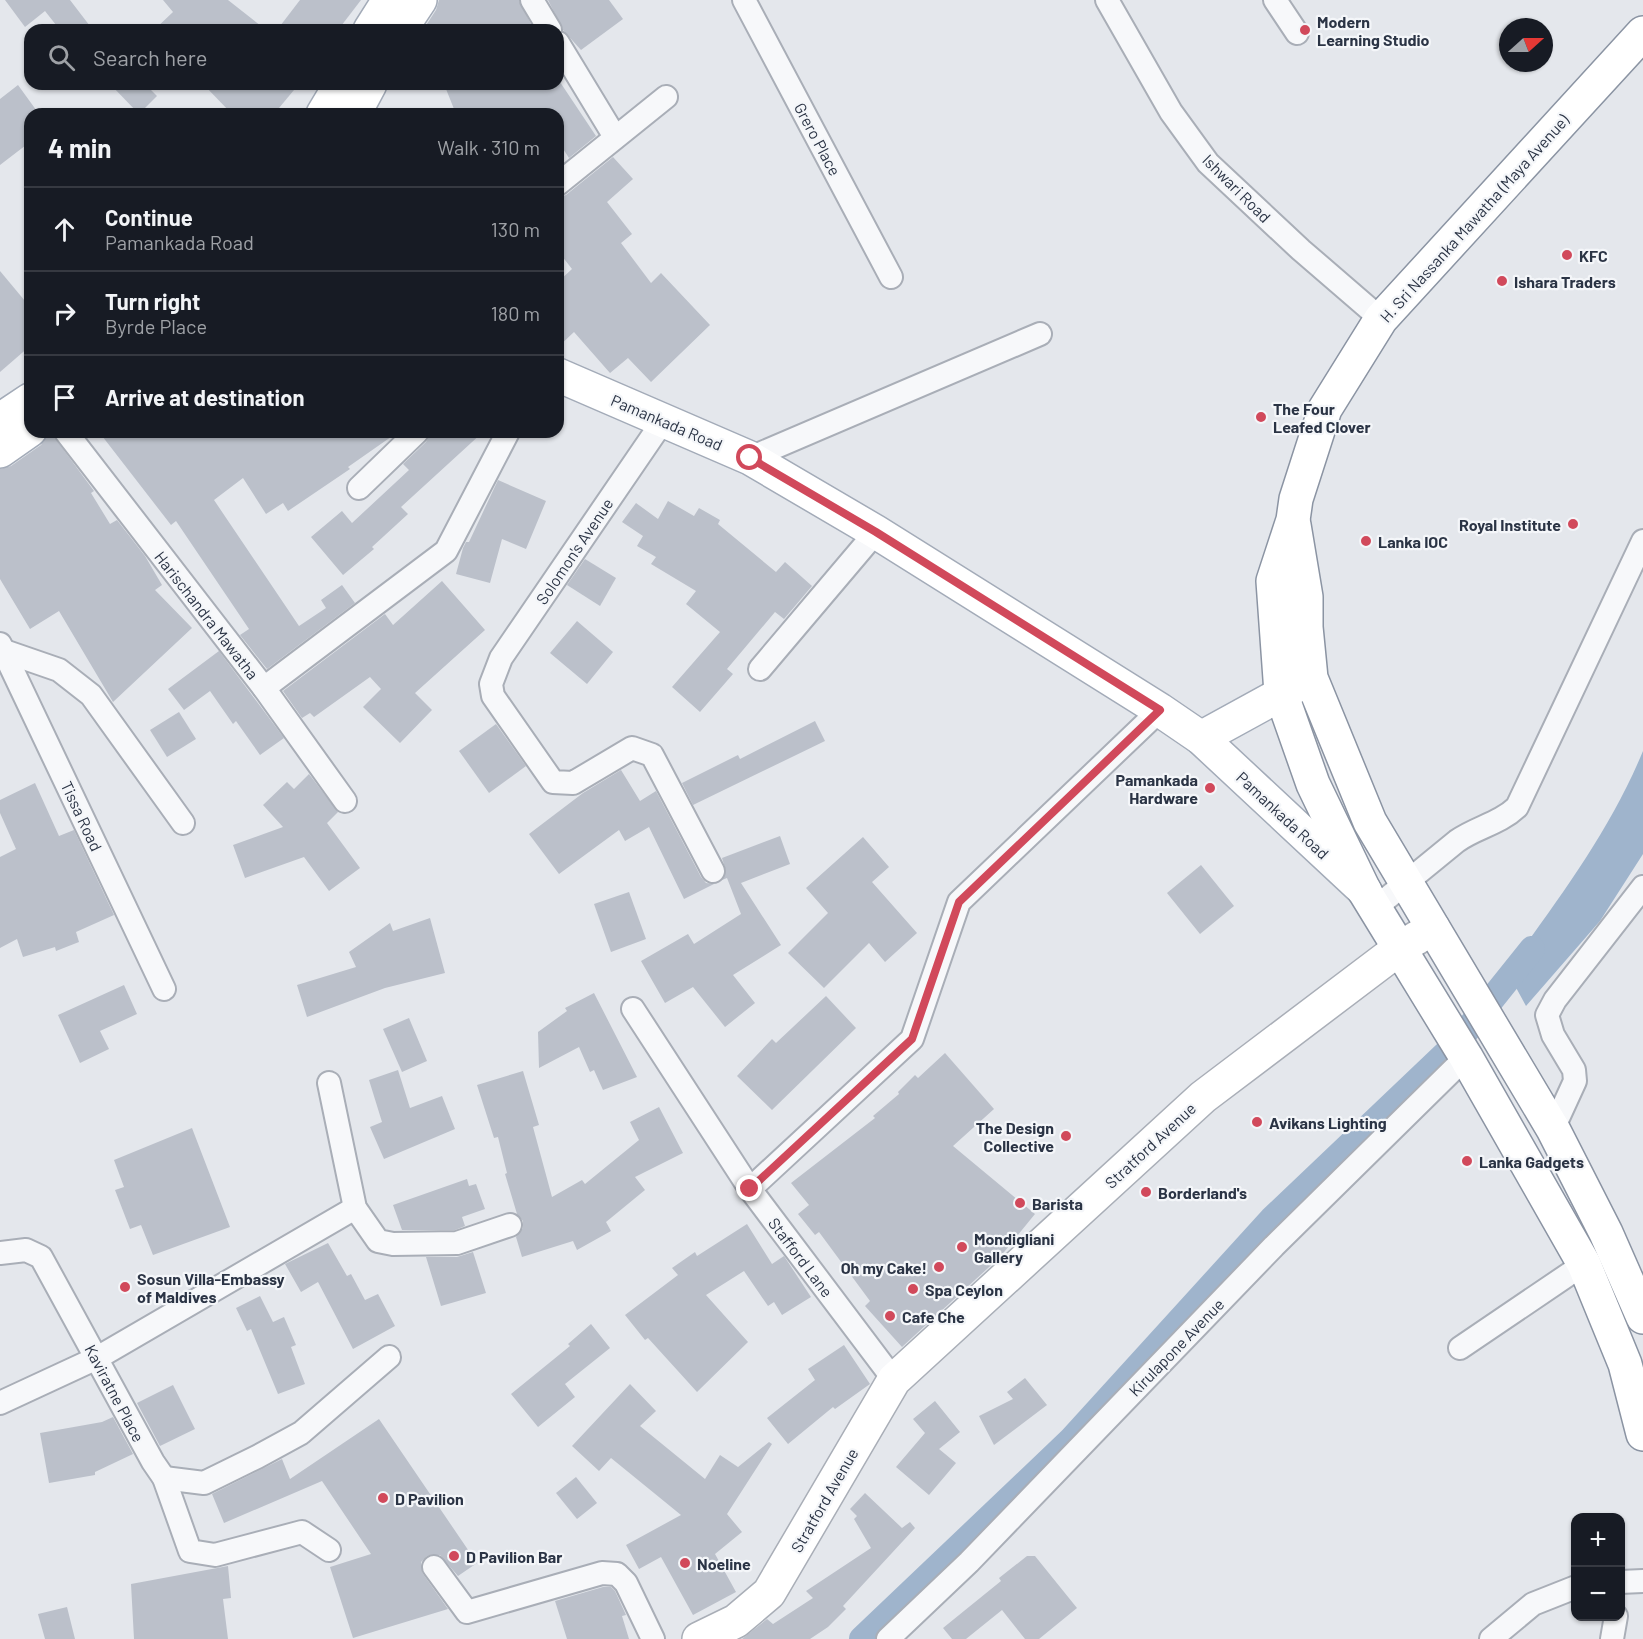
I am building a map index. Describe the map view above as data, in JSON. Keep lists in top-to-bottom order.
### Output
{
  "streets": {
    "main road": ["H. Sri Nassanka Mawatha (Maya Avenue)", "Pamankada Road", "Stratford Avenue"],
    "street": [
      "Grero Place",
      "Ishwari Road",
      "Solomon's Avenue",
      "Harischandra Mawatha",
      "Tissa Road",
      "Stafford Lane",
      "Kirulapone Avenue",
      "Kaviratne Place"
    ]
  },
  "crossings": [
    ["Ishwari Road", "H. Sri Nassanka Mawatha (Maya Avenue)"],
    ["H. Sri Nassanka Mawatha (Maya Avenue)", "Pamankada Road"],
    ["H. Sri Nassanka Mawatha (Maya Avenue)", "Stratford Avenue"],
    ["H. Sri Nassanka Mawatha (Maya Avenue)", "Kirulapone Avenue"],
    ["Pamankada Road", "Solomon's Avenue"],
    ["Stratford Avenue", "Stafford Lane"]
  ],
  "places": [
    "Modern Learning Studio",
    "KFC",
    "Ishara Traders",
    "The Four Leafed Clover",
    "Royal Institute",
    "Lanka IOC",
    "Pamankada Hardware",
    "Avikans Lighting",
    "The Design Collective",
    "Lanka Gadgets",
    "Borderland's",
    "Barista",
    "Mondigliani Gallery",
    "Oh my Cake!",
    "Sosun Villa-Embassy of Maldives",
    "Spa Ceylon",
    "Cafe Che",
    "D Pavilion",
    "D Pavilion Bar",
    "Noeline"
  ],
  "north": "right",
  "page": {
    "search": "Search here",
    "heading": ["4 min", "Walk · 310 m"],
    "list": [
      ["Continue", "Pamankada Road", "130 m"],
      ["Turn right", "Byrde Place", "180 m"],
      "Arrive at destination"
    ],
    "map_buttons": ["+", "−"]
  }
}
